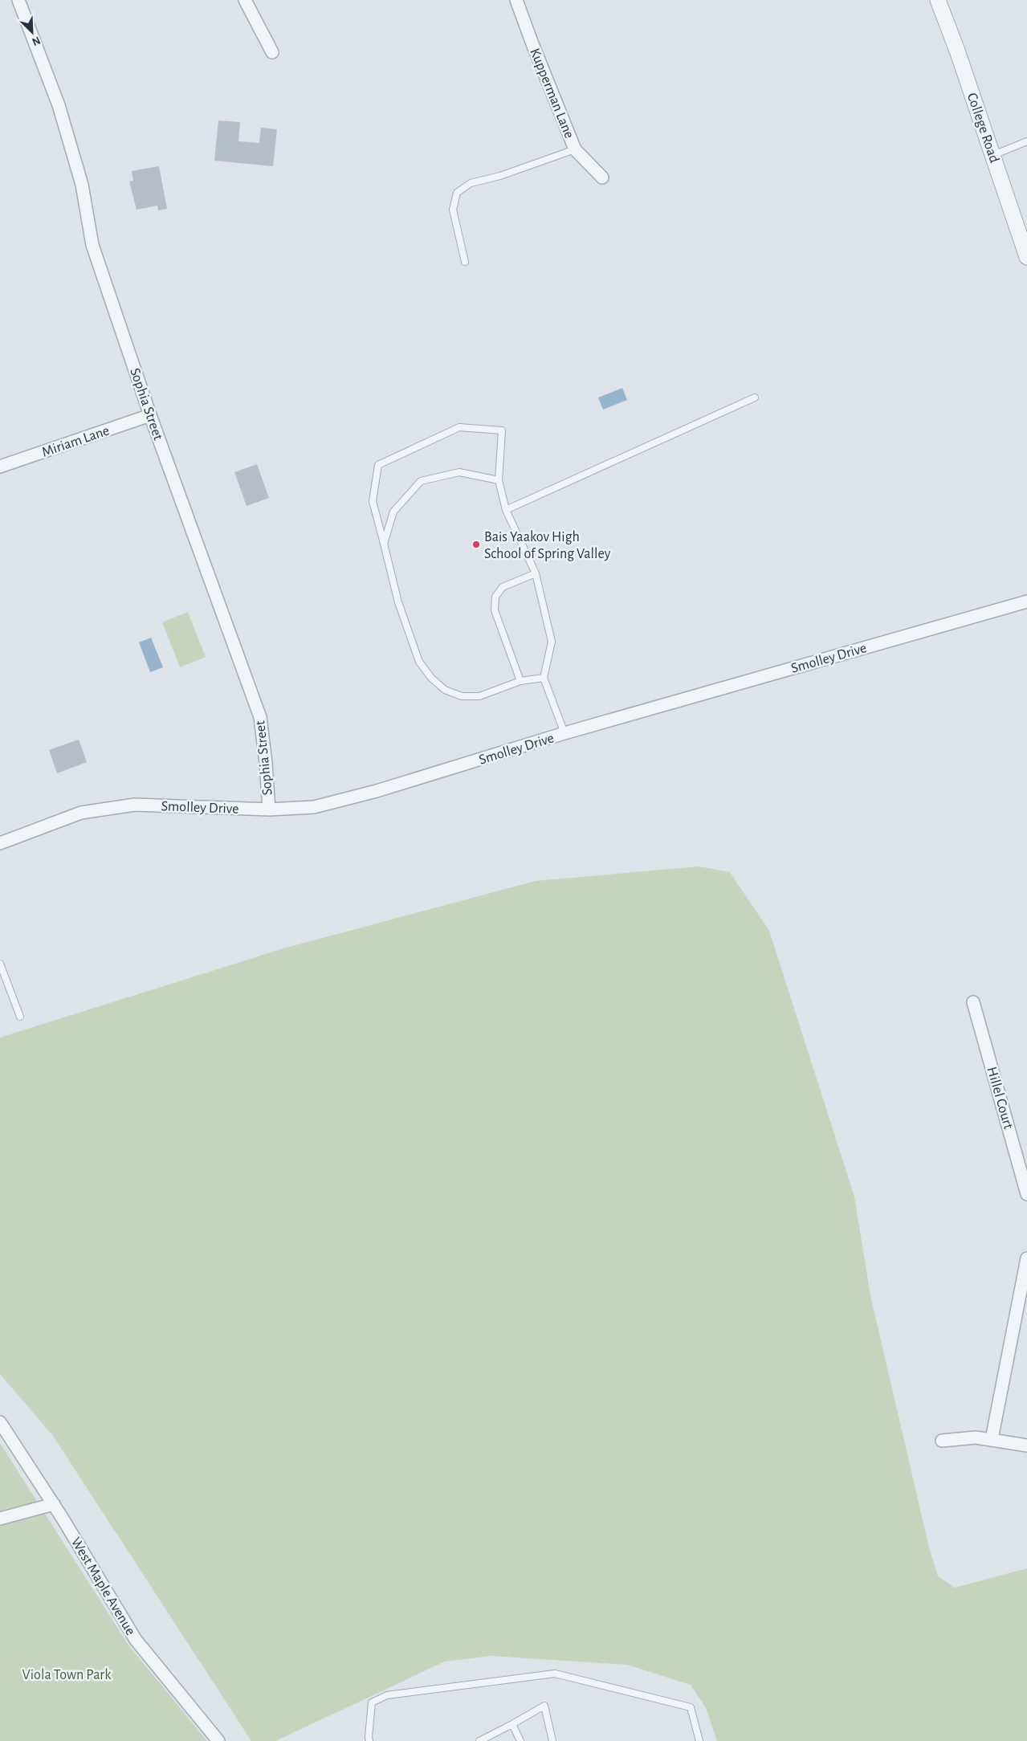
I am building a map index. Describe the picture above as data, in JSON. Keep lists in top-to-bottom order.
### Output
{
  "streets": {
    "street": [
      "Kupperman Lane",
      "College Road",
      "Sophia Street",
      "Miriam Lane",
      "Smolley Drive",
      "Hillel Court",
      "West Maple Avenue"
    ]
  },
  "crossings": [
    ["Sophia Street", "Miriam Lane"],
    ["Sophia Street", "Smolley Drive"]
  ],
  "parks": ["Viola Town Park"],
  "places": ["Bais Yaakov High School of Spring Valley"],
  "north": "bottom right"
}
